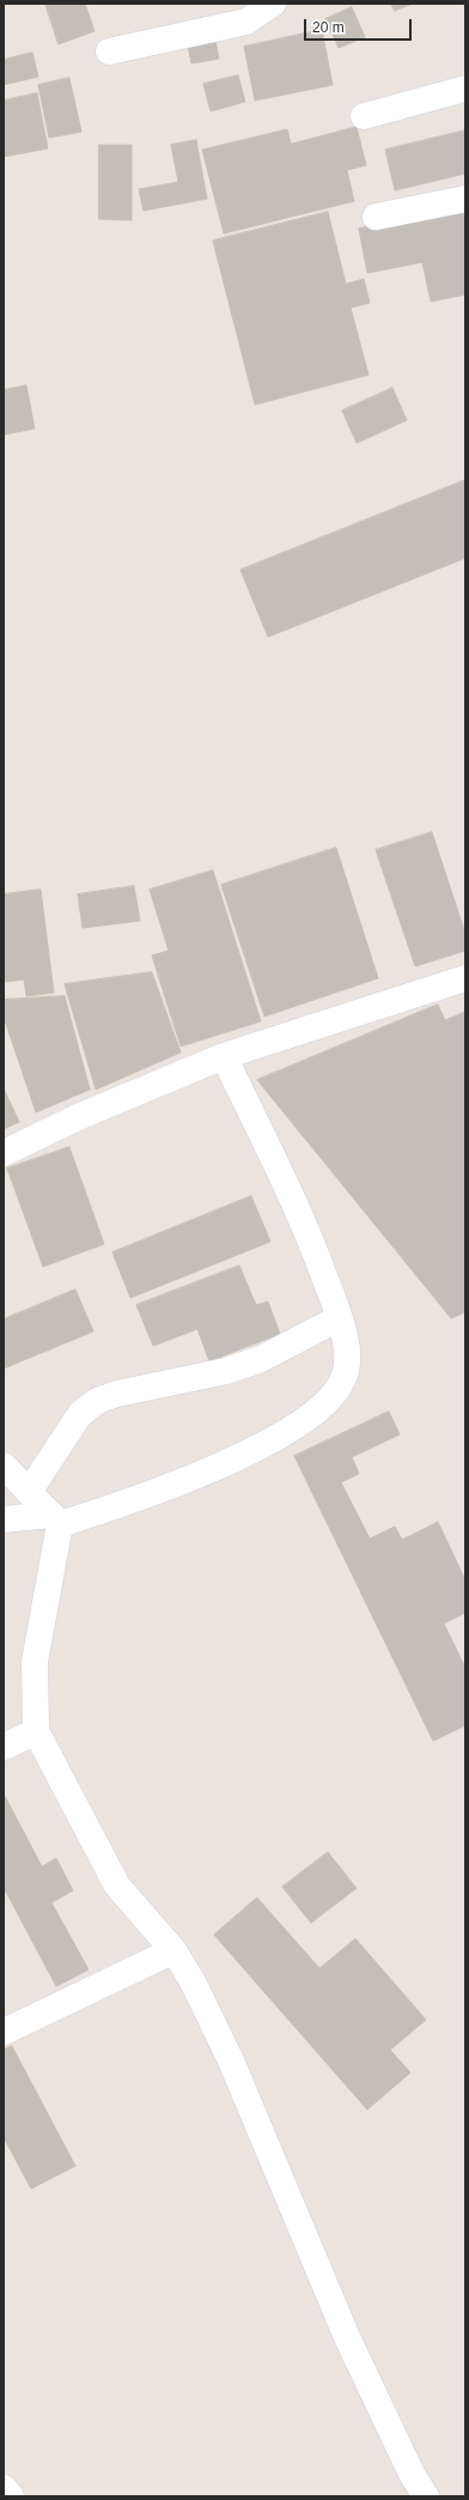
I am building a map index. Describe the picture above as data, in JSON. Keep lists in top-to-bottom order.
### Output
{
  "scale_bar": "20 m"
}
